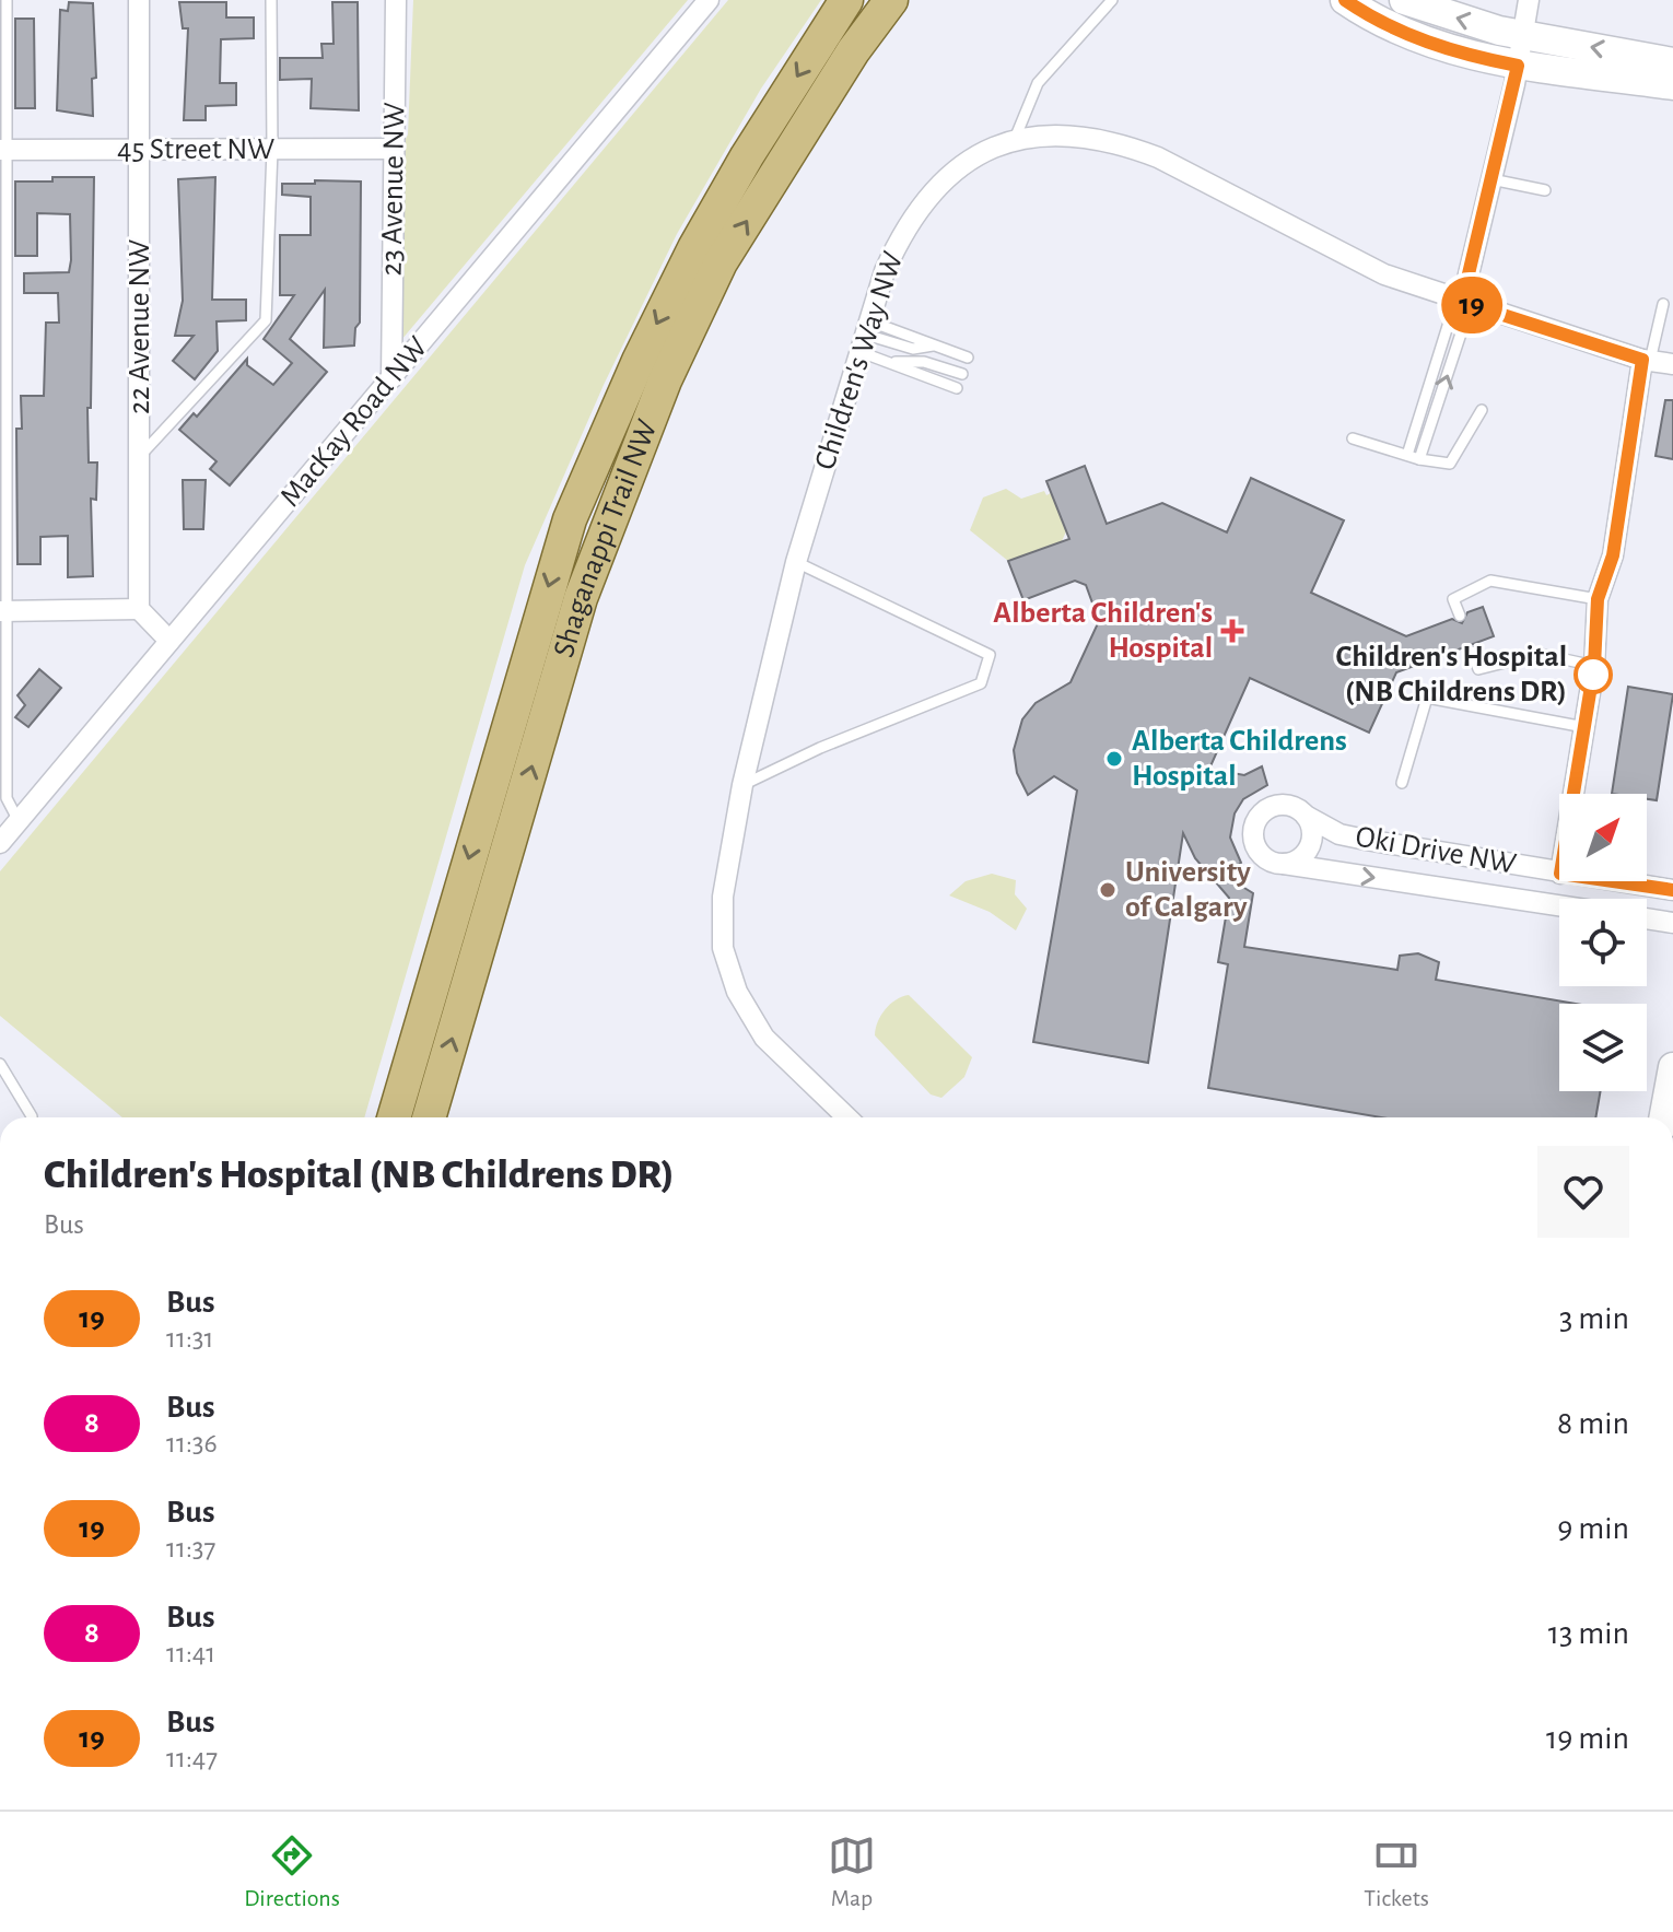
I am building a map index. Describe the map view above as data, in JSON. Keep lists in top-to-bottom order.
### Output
{
  "streets": {
    "main road": ["Shaganappi Trail NW"],
    "street": [
      "45 Street NW",
      "23 Avenue NW",
      "22 Avenue NW",
      "Children's Way NW",
      "MacKay Road NW",
      "Oki Drive NW"
    ]
  },
  "crossings": [
    ["45 Street NW", "23 Avenue NW"],
    ["45 Street NW", "22 Avenue NW"],
    ["23 Avenue NW", "MacKay Road NW"]
  ],
  "places": {
    "health": ["Alberta Children's Hospital"],
    "other": ["Children's Hospital (NB Childrens DR)", "Alberta Childrens Hospital", "University of Calgary"]
  },
  "lines": ["bus line 19"],
  "north": "top right",
  "page": {
    "on_map": "19",
    "heading": ["Children's Hospital (NB Childrens DR)", "Bus"],
    "list": [
      {
        "mark": "19",
        "name": "Bus",
        "note": "11:31",
        "value": "3 min"
      },
      {
        "mark": "8",
        "name": "Bus",
        "note": "11:36",
        "value": "8 min"
      },
      {
        "mark": "19",
        "name": "Bus",
        "note": "11:37",
        "value": "9 min"
      },
      {
        "mark": "8",
        "name": "Bus",
        "note": "11:41",
        "value": "13 min"
      },
      {
        "mark": "19",
        "name": "Bus",
        "note": "11:47",
        "value": "19 min"
      }
    ],
    "tabs": ["Directions", "Map", "Tickets"]
  }
}
